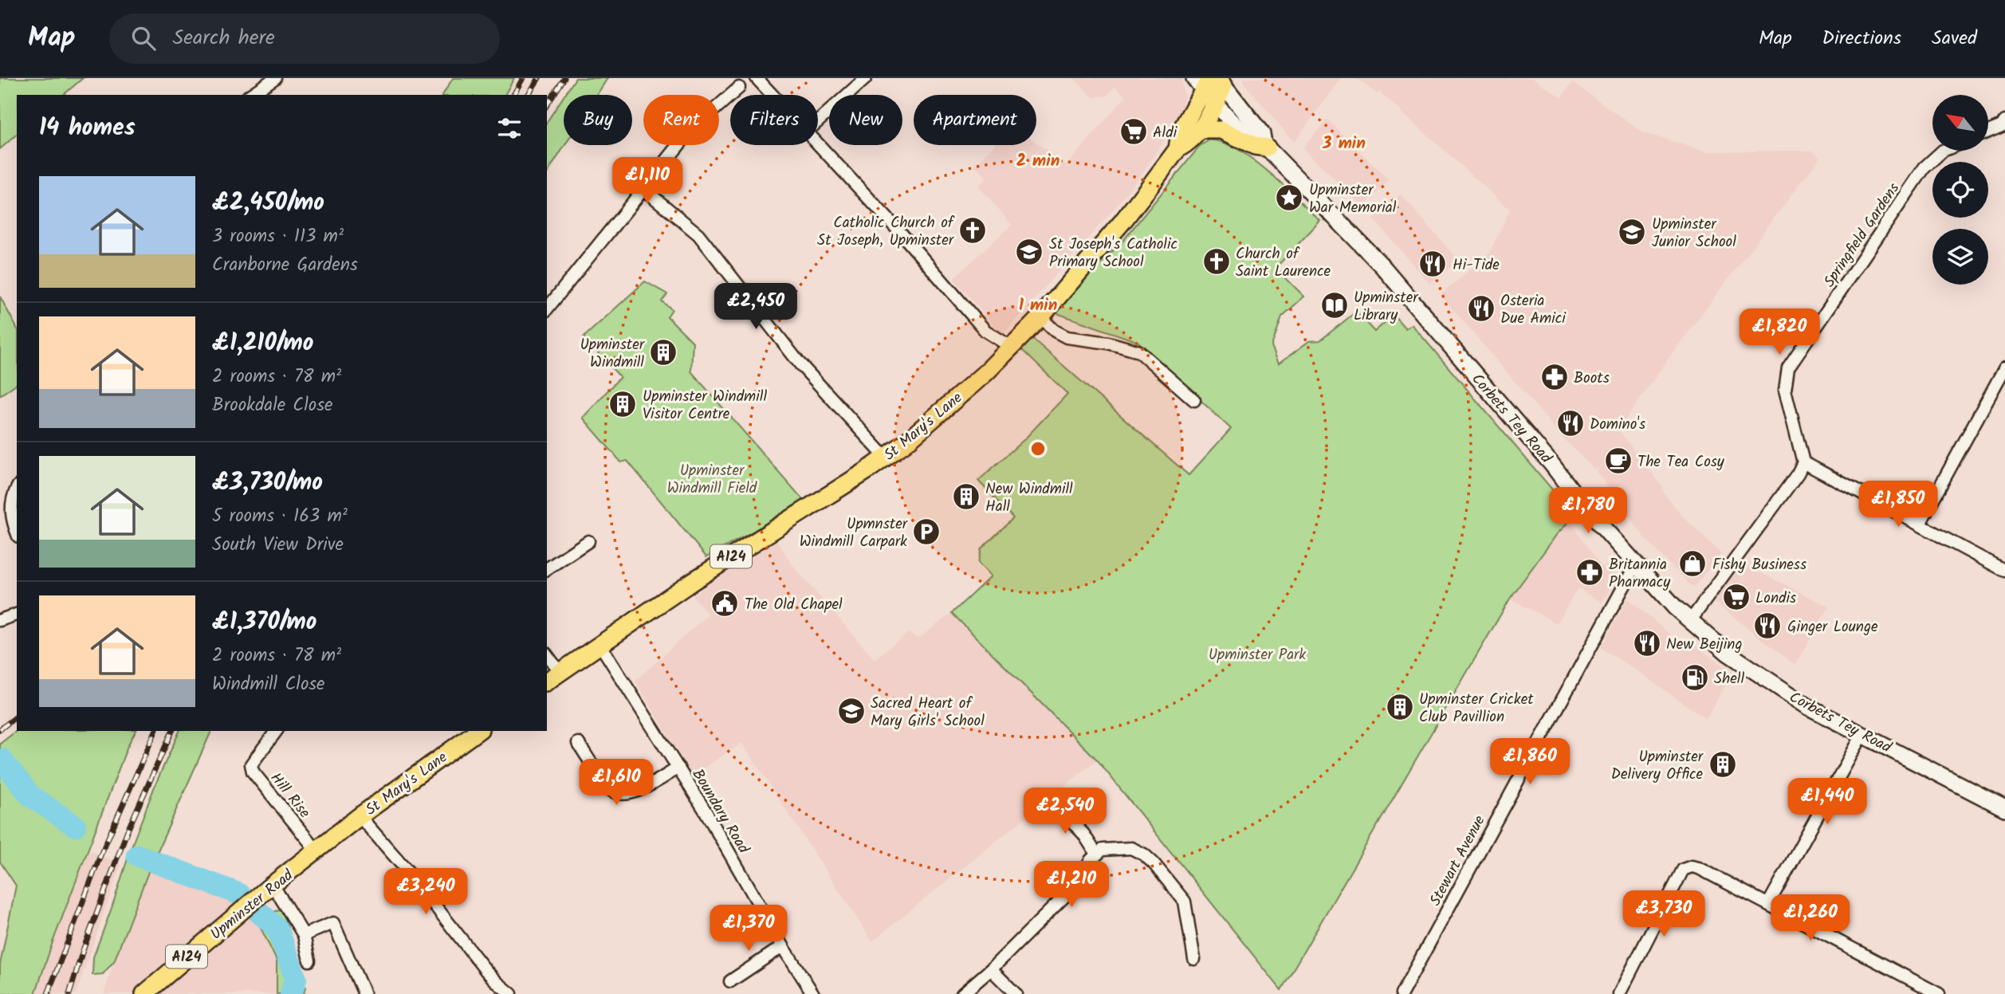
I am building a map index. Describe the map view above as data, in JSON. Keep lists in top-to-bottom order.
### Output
{
  "streets": {
    "main road": [
      "Corbets Tey Road",
      "St Mary's Lane",
      "A124",
      "Upminster Road"
    ],
    "street": [
      "Springfield Gardens",
      "Hill Rise",
      "Boundary Road",
      "Stewart Avenue"
    ]
  },
  "crossings": [
    ["Corbets Tey Road", "St Mary's Lane"],
    ["Corbets Tey Road", "Stewart Avenue"],
    ["St Mary's Lane", "Boundary Road"],
    ["St Mary's Lane", "Upminster Road"],
    ["Hill Rise", "Upminster Road"]
  ],
  "parks": ["Upminster Windmill Field", "Upminster Park"],
  "places": {
    "supermarket": ["Aldi", "Londis"],
    "place": ["Upminster War Memorial"],
    "church": ["Catholic Church of St Joseph, Upminster", "Church of Saint Laurence"],
    "school or university": ["Upminster Junior School", "St Joseph's Catholic Primary School", "Sacred Heart of Mary Girls' School"],
    "restaurant": [
      "Hi-Tide",
      "Osteria Due Amici",
      "Domino's",
      "Ginger Lounge",
      "New Beijing"
    ],
    "library": ["Upminster Library"],
    "building": [
      "Upminster Windmill",
      "Upminster Windmill Visitor Centre",
      "New Windmill Hall",
      "Upminster Cricket Club Pavillion",
      "Upminster Delivery Office"
    ],
    "pharmacy": ["Boots", "Britannia Pharmacy"],
    "cafe": ["The Tea Cosy"],
    "parking": ["Upmnster Windmill Carpark"],
    "shop": ["Fishy Business"],
    "public building": ["The Old Chapel"],
    "fuel station": ["Shell"]
  },
  "north": "top left",
  "page": {
    "header": "Map",
    "search": "Search here",
    "nav": ["Map", "Directions", "Saved"],
    "chip": [
      "Buy",
      "Rent",
      "Filters",
      "New",
      "Apartment"
    ],
    "heading": "14 homes",
    "price": [
      "£1,110",
      "£2,450",
      "£1,820",
      "£1,850",
      "£1,780",
      "£1,860",
      "£1,610",
      "£1,440",
      "£2,540",
      "£1,210",
      "£3,240",
      "£3,730",
      "£1,260",
      "£1,370"
    ],
    "list": [
      {
        "name": "£2,450/mo",
        "note": "3 rooms · 113 m² · Cranborne Gardens"
      },
      {
        "name": "£1,210/mo",
        "note": "2 rooms · 78 m² · Brookdale Close"
      },
      {
        "name": "£3,730/mo",
        "note": "5 rooms · 163 m² · South View Drive"
      },
      {
        "name": "£1,370/mo",
        "note": "2 rooms · 78 m² · Windmill Close"
      }
    ]
  },
  "rings": ["3 min", "2 min", "1 min"]
}
